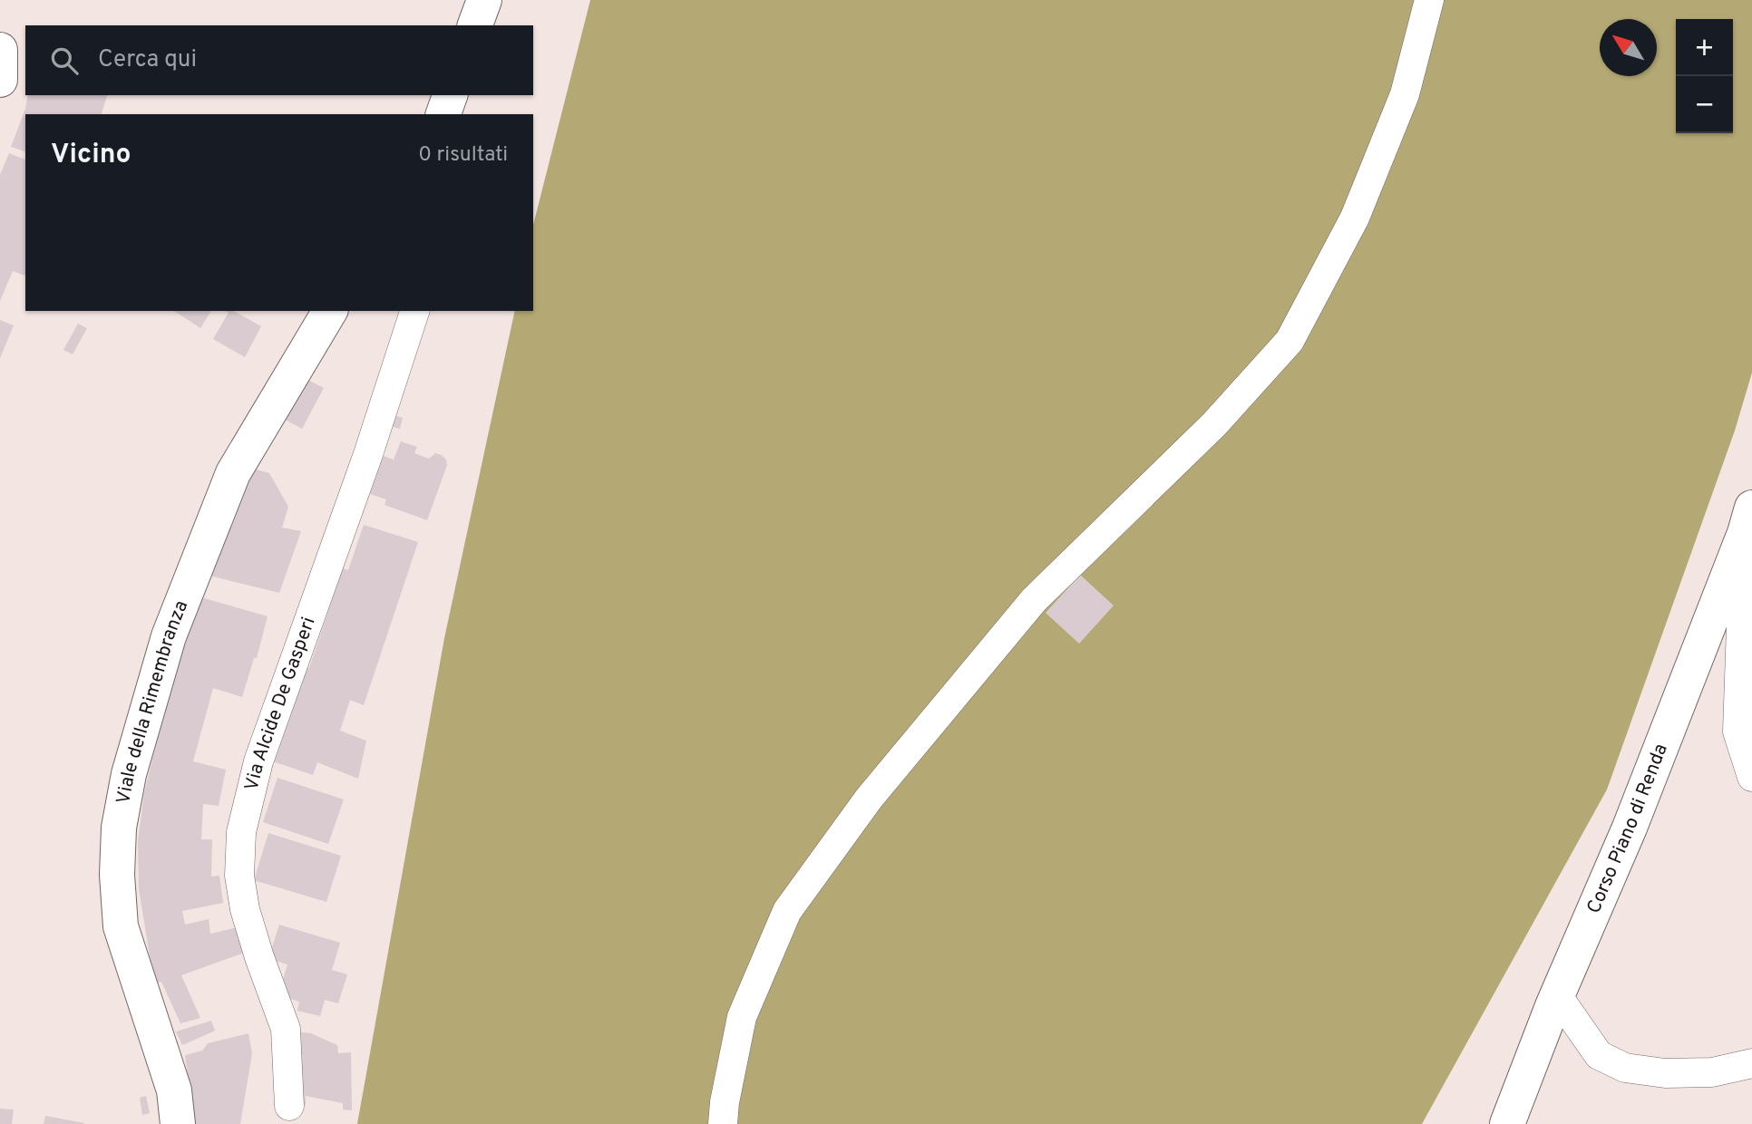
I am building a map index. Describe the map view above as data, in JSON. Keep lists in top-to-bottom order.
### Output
{
  "streets": {
    "street": ["Viale della Rimembranza", "Via Alcide De Gasperi", "Corso Piano di Renda"]
  },
  "north": "top left",
  "page": {
    "map_buttons": ["+", "−"],
    "search": "Cerca qui",
    "heading": ["Vicino", "0 risultati"]
  }
}
